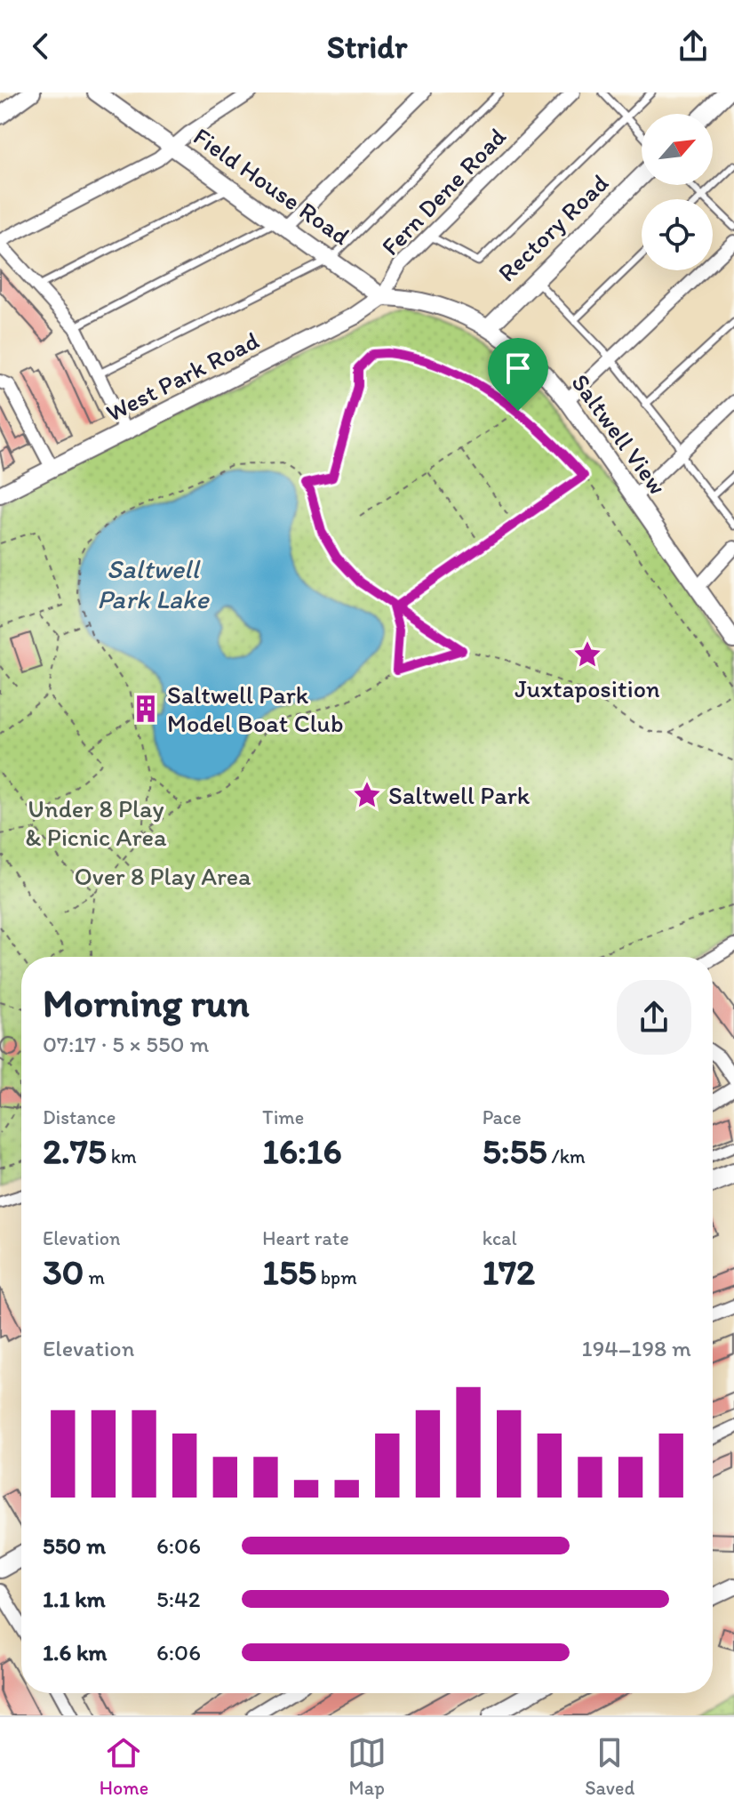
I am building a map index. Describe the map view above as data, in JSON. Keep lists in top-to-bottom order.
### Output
{
  "streets": {
    "street": [
      "Field House Road",
      "Fern Dene Road",
      "Rectory Road",
      "West Park Road",
      "Saltwell View"
    ]
  },
  "crossings": [
    ["Field House Road", "Fern Dene Road"],
    ["Field House Road", "West Park Road"],
    ["Field House Road", "Saltwell View"],
    ["Fern Dene Road", "West Park Road"],
    ["Fern Dene Road", "Saltwell View"],
    ["Rectory Road", "Saltwell View"],
    ["West Park Road", "Saltwell View"]
  ],
  "water": ["Saltwell Park Lake"],
  "parks": ["Under 8 Play & Picnic Area", "Over 8 Play Area"],
  "places": {
    "place": ["Juxtaposition", "Saltwell Park"],
    "building": ["Saltwell Park Model Boat Club"]
  },
  "north": "top right",
  "page": {
    "header": "Stridr",
    "heading": ["Morning run", "07:17 · 5 × 550 m"],
    "stats": [
      ["Distance", "2.75 km"],
      ["Time", "16:16"],
      ["Pace", "5:55 /km"],
      ["Elevation", "30 m"],
      ["Heart rate", "155 bpm"],
      ["kcal", "172"]
    ],
    "chart": ["Elevation", "194–198 m"],
    "list": [
      {
        "name": "550 m",
        "note": "6:06"
      },
      {
        "name": "1.1 km",
        "note": "5:42"
      },
      {
        "name": "1.6 km",
        "note": "6:06"
      }
    ],
    "tabs": ["Home", "Map", "Saved"]
  }
}
